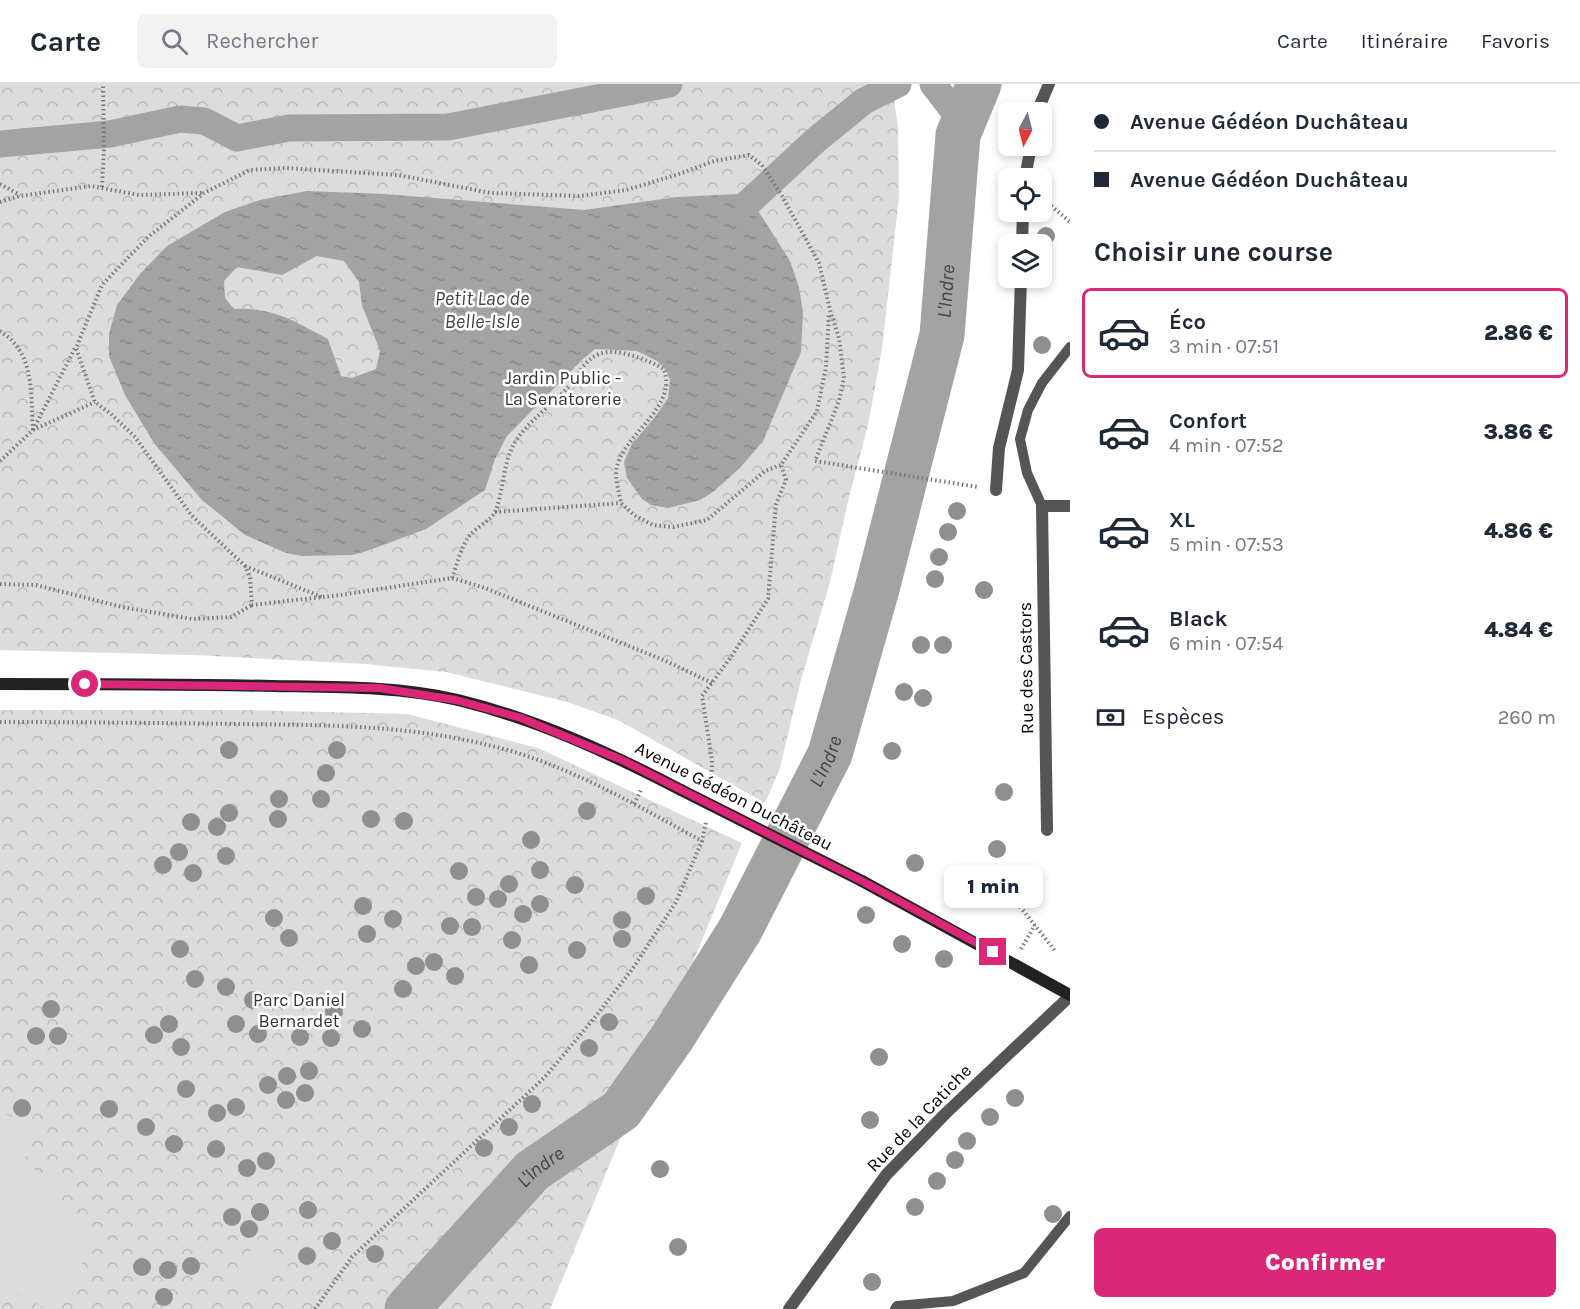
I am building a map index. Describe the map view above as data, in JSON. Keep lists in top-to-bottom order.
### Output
{
  "streets": {
    "street": ["Rue des Castors", "Avenue Gédéon Duchâteau", "Rue de la Catiche"]
  },
  "crossings": [
    ["Avenue Gédéon Duchâteau", "Rue de la Catiche"]
  ],
  "water": ["L'Indre", "Petit Lac de Belle-Isle"],
  "parks": ["Jardin Public - La Senatorerie", "Parc Daniel Bernardet"],
  "north": "bottom",
  "page": {
    "header": "Carte",
    "search": "Rechercher",
    "nav": ["Carte", "Itinéraire", "Favoris"],
    "banner": ["Avenue Gédéon Duchâteau", "Avenue Gédéon Duchâteau"],
    "heading": "Choisir une course",
    "list": [
      {
        "name": "Éco",
        "note": "3 min · 07:51",
        "value": "2.86 €"
      },
      {
        "name": "Confort",
        "note": "4 min · 07:52",
        "value": "3.86 €"
      },
      {
        "name": "XL",
        "note": "5 min · 07:53",
        "value": "4.86 €"
      },
      {
        "name": "Black",
        "note": "6 min · 07:54",
        "value": "4.84 €"
      }
    ],
    "pay": ["Espèces", "260 m"],
    "bubble": "1 min",
    "buttons": "Confirmer"
  }
}
